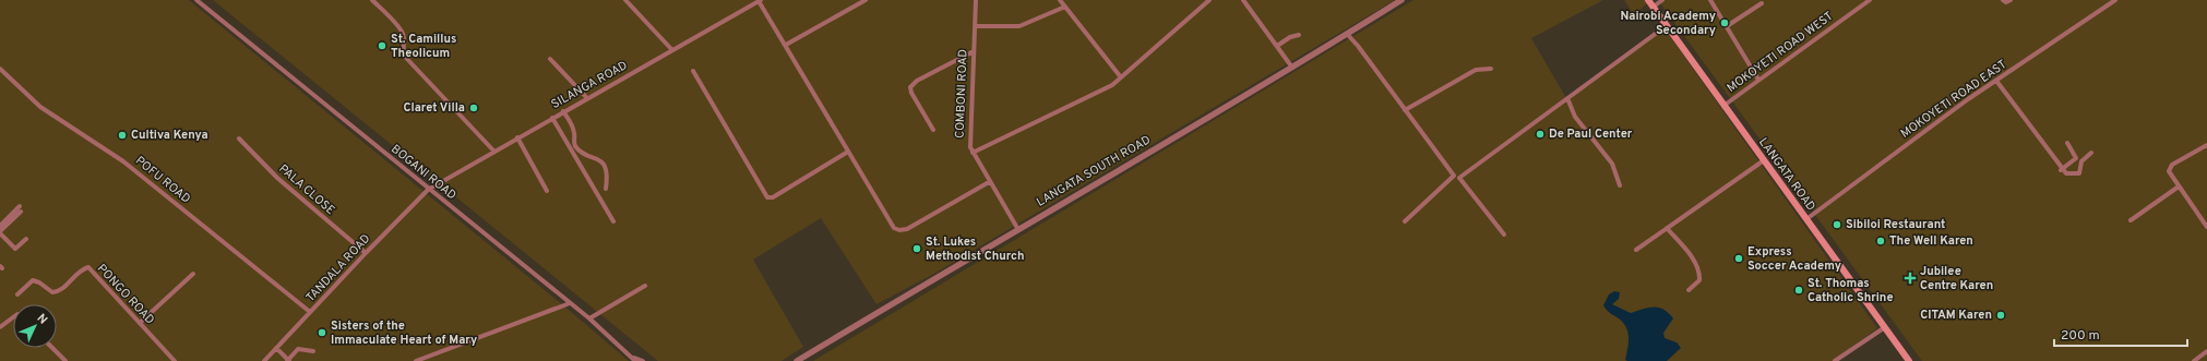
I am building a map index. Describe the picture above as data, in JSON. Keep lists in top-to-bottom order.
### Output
{
  "streets": {
    "main road": ["LANGATA ROAD"],
    "street": [
      "MOKOYETI ROAD WEST",
      "SILANGA ROAD",
      "COMBONI ROAD",
      "MOKOYETI ROAD EAST",
      "LANGATA SOUTH ROAD",
      "BOGANI ROAD",
      "POFU ROAD",
      "PALA CLOSE",
      "TANDALA ROAD",
      "PONGO ROAD"
    ]
  },
  "crossings": [
    ["MOKOYETI ROAD WEST", "LANGATA ROAD"],
    ["SILANGA ROAD", "BOGANI ROAD"],
    ["SILANGA ROAD", "TANDALA ROAD"],
    ["COMBONI ROAD", "LANGATA SOUTH ROAD"],
    ["MOKOYETI ROAD EAST", "LANGATA ROAD"],
    ["BOGANI ROAD", "TANDALA ROAD"],
    ["POFU ROAD", "TANDALA ROAD"],
    ["PALA CLOSE", "TANDALA ROAD"]
  ],
  "places": {
    "other": [
      "Nairobi Academy Secondary",
      "St. Camillus Theolicum",
      "Claret Villa",
      "De Paul Center",
      "Cultiva Kenya",
      "Sibiloi Restaurant",
      "The Well Karen",
      "St. Lukes Methodist Church",
      "Express Soccer Academy",
      "St. Thomas Catholic Shrine",
      "CITAM Karen",
      "Sisters of the Immaculate Heart of Mary"
    ],
    "health": ["Jubilee Centre Karen"]
  },
  "scale_bar": "200 m",
  "north": "top right"
}
